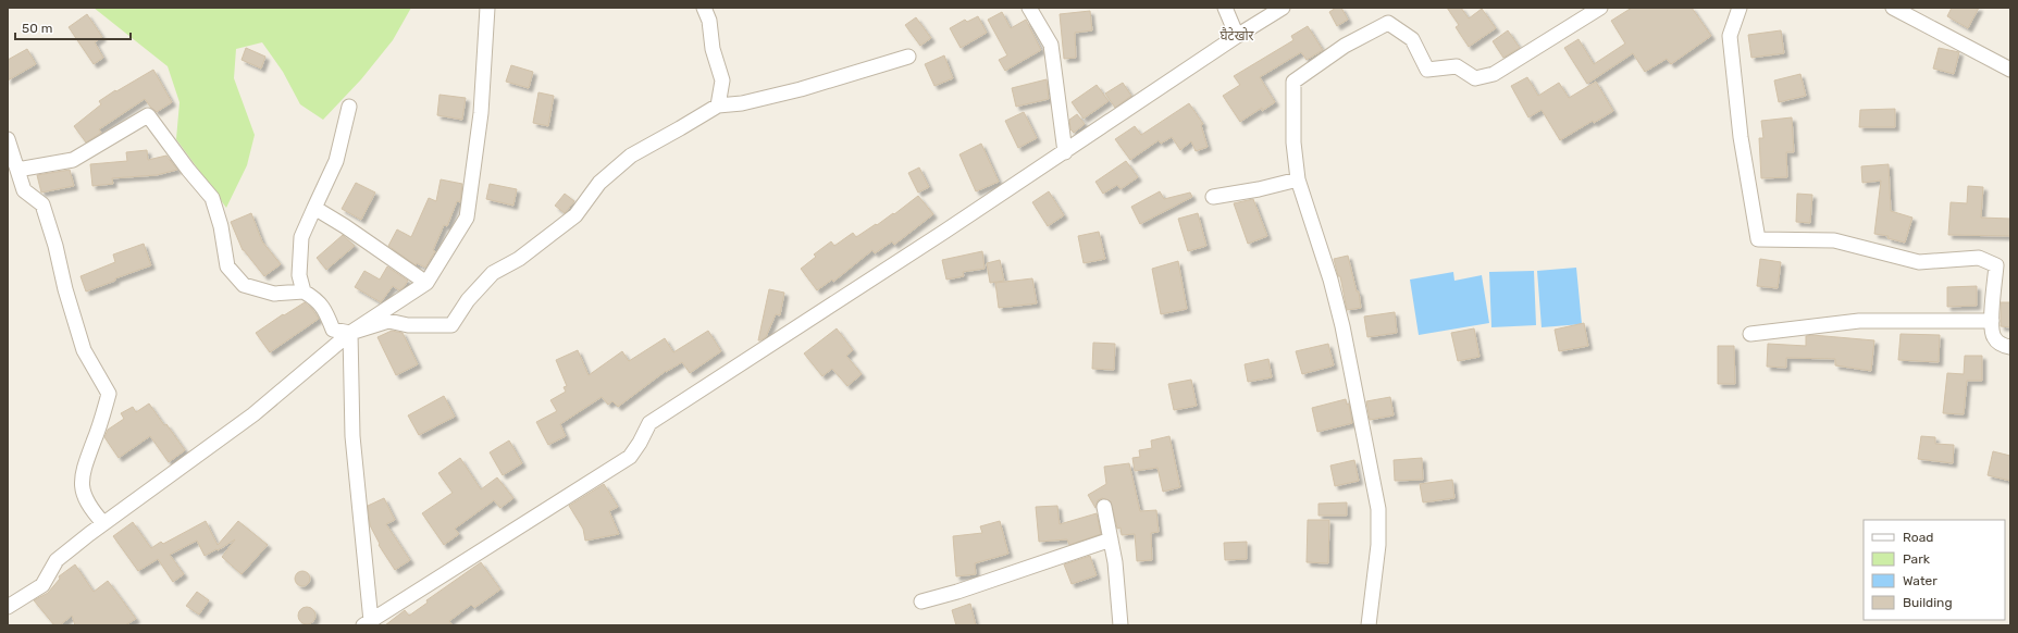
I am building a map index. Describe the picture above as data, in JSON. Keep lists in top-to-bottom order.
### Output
{
  "districts": ["घैटेखोर"],
  "legend": [
    "Road",
    "Park",
    "Water",
    "Building"
  ],
  "scale_bar": "50 m"
}
